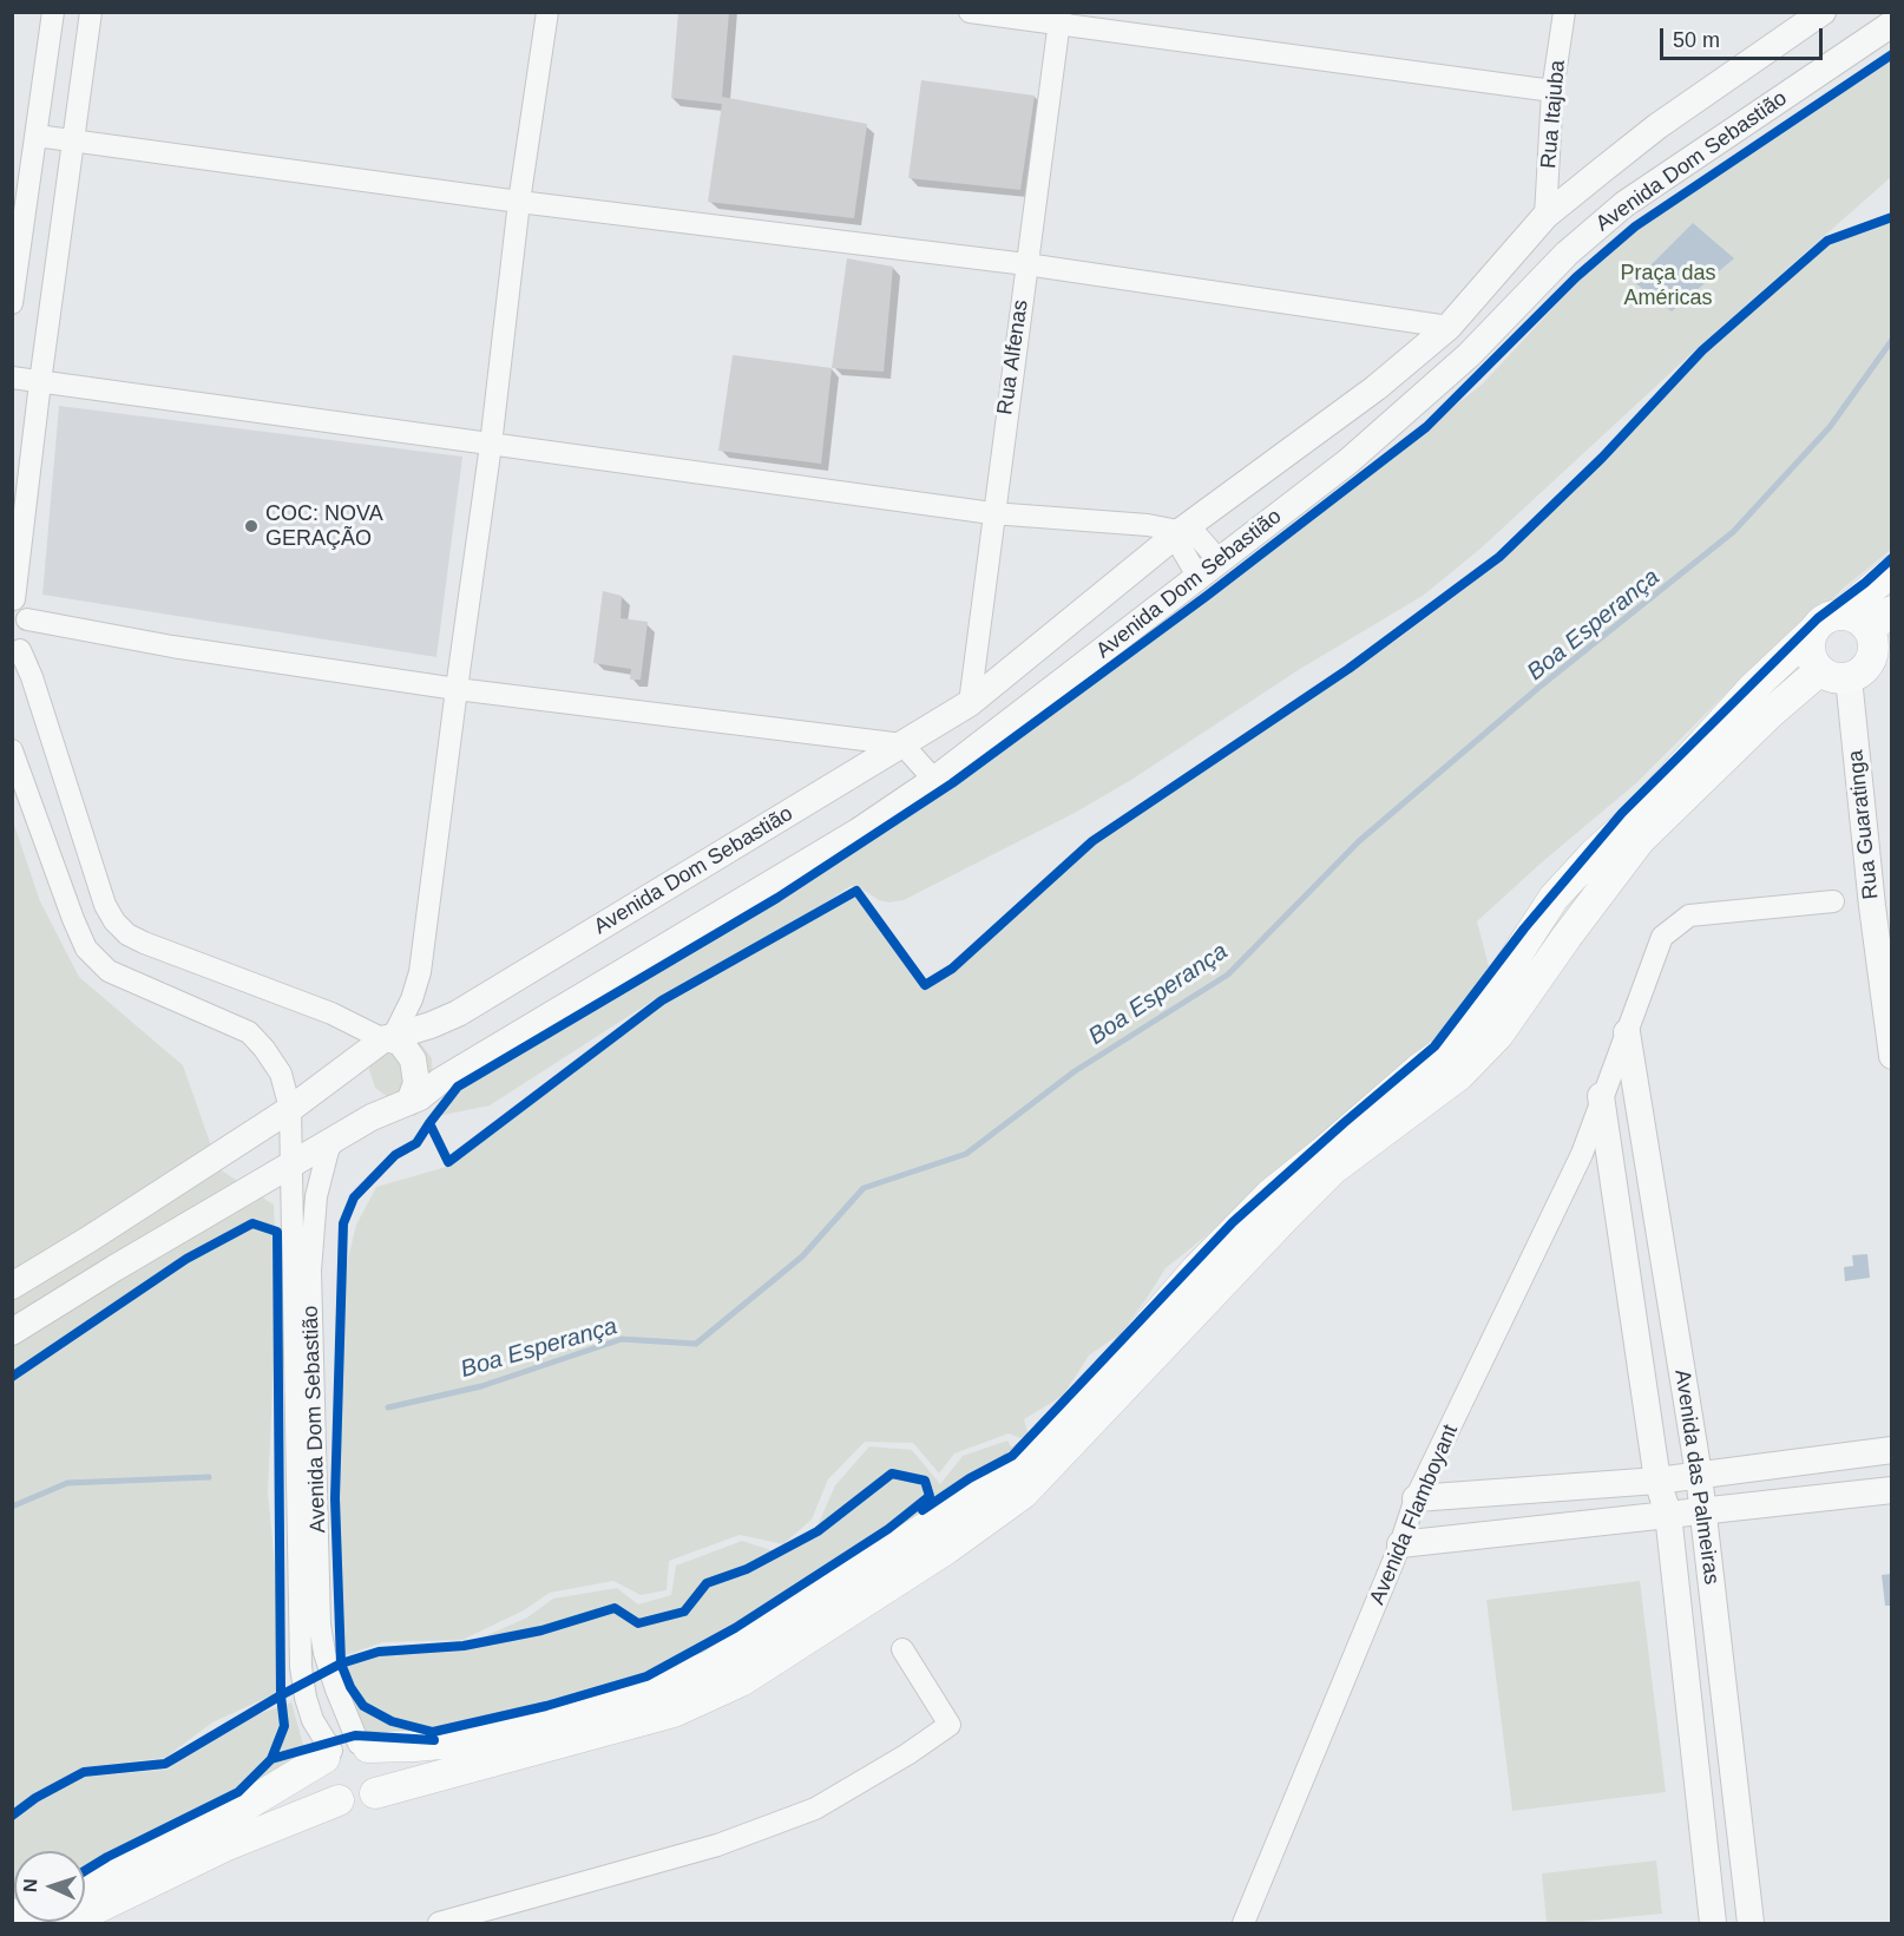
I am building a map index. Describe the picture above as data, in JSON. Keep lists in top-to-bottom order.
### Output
{
  "streets": {
    "street": [
      "Rua Itajuba",
      "Avenida Dom Sebastião",
      "Rua Alfenas",
      "Rua Guaratinga",
      "Avenida das Palmeiras",
      "Avenida Flamboyant"
    ]
  },
  "crossings": [
    ["Rua Itajuba", "Avenida Dom Sebastião"],
    ["Avenida Dom Sebastião", "Rua Alfenas"],
    ["Avenida das Palmeiras", "Avenida Flamboyant"]
  ],
  "water": ["Boa Esperança"],
  "parks": ["Praça das Américas"],
  "places": ["COC: NOVA GERAÇÃO"],
  "scale_bar": "50 m",
  "north": "left"
}
